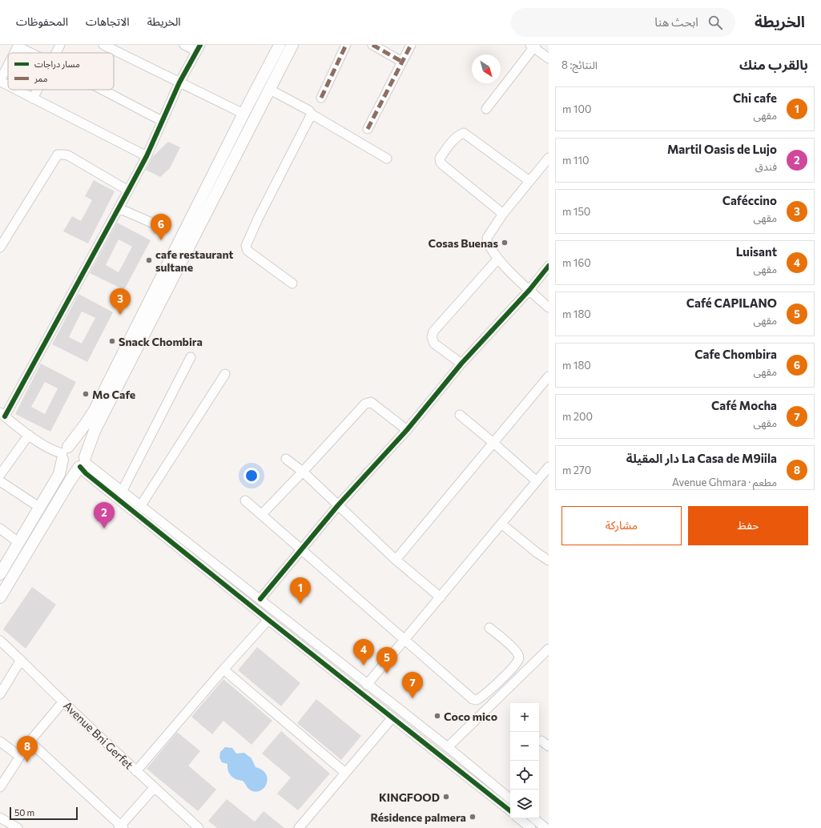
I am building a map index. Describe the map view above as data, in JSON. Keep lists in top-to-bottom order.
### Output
{
  "streets": {
    "street": ["Avenue Bni Gerfet"]
  },
  "places": [
    "Cosas Buenas",
    "cafe restaurant sultane",
    "Snack Chombira",
    "Mo Cafe",
    "Coco mico",
    "KINGFOOD",
    "Résidence palmera"
  ],
  "legend": ["مسار دراجات", "ممر"],
  "scale_bar": "50 m",
  "north": "bottom right",
  "page": {
    "header": "الخريطة",
    "search": "ابحث هنا",
    "nav": ["الخريطة", "الاتجاهات", "المحفوظات"],
    "heading": ["بالقرب منك", "النتائج: 8"],
    "list": [
      {
        "mark": "1",
        "name": "Chi cafe",
        "note": "مقهى",
        "value": "100 m"
      },
      {
        "mark": "2",
        "name": "Martil Oasis de Lujo",
        "note": "فندق",
        "value": "110 m"
      },
      {
        "mark": "3",
        "name": "Caféccino",
        "note": "مقهى",
        "value": "150 m"
      },
      {
        "mark": "4",
        "name": "Luisant",
        "note": "مقهى",
        "value": "160 m"
      },
      {
        "mark": "5",
        "name": "Café CAPILANO",
        "note": "مقهى",
        "value": "180 m"
      },
      {
        "mark": "6",
        "name": "Cafe Chombira",
        "note": "مقهى",
        "value": "180 m"
      },
      {
        "mark": "7",
        "name": "Café Mocha",
        "note": "مقهى",
        "value": "200 m"
      },
      {
        "mark": "8",
        "name": "La Casa de M9iila دار المقيلة",
        "note": "مطعم · Avenue Ghmara",
        "value": "270 m"
      }
    ],
    "pins": [
      "6",
      "3",
      "2",
      "1",
      "4",
      "5",
      "7",
      "8"
    ],
    "buttons": ["حفظ", "مشاركة"],
    "map_buttons": ["+", "−"],
    "scale": "50 m"
  }
}
